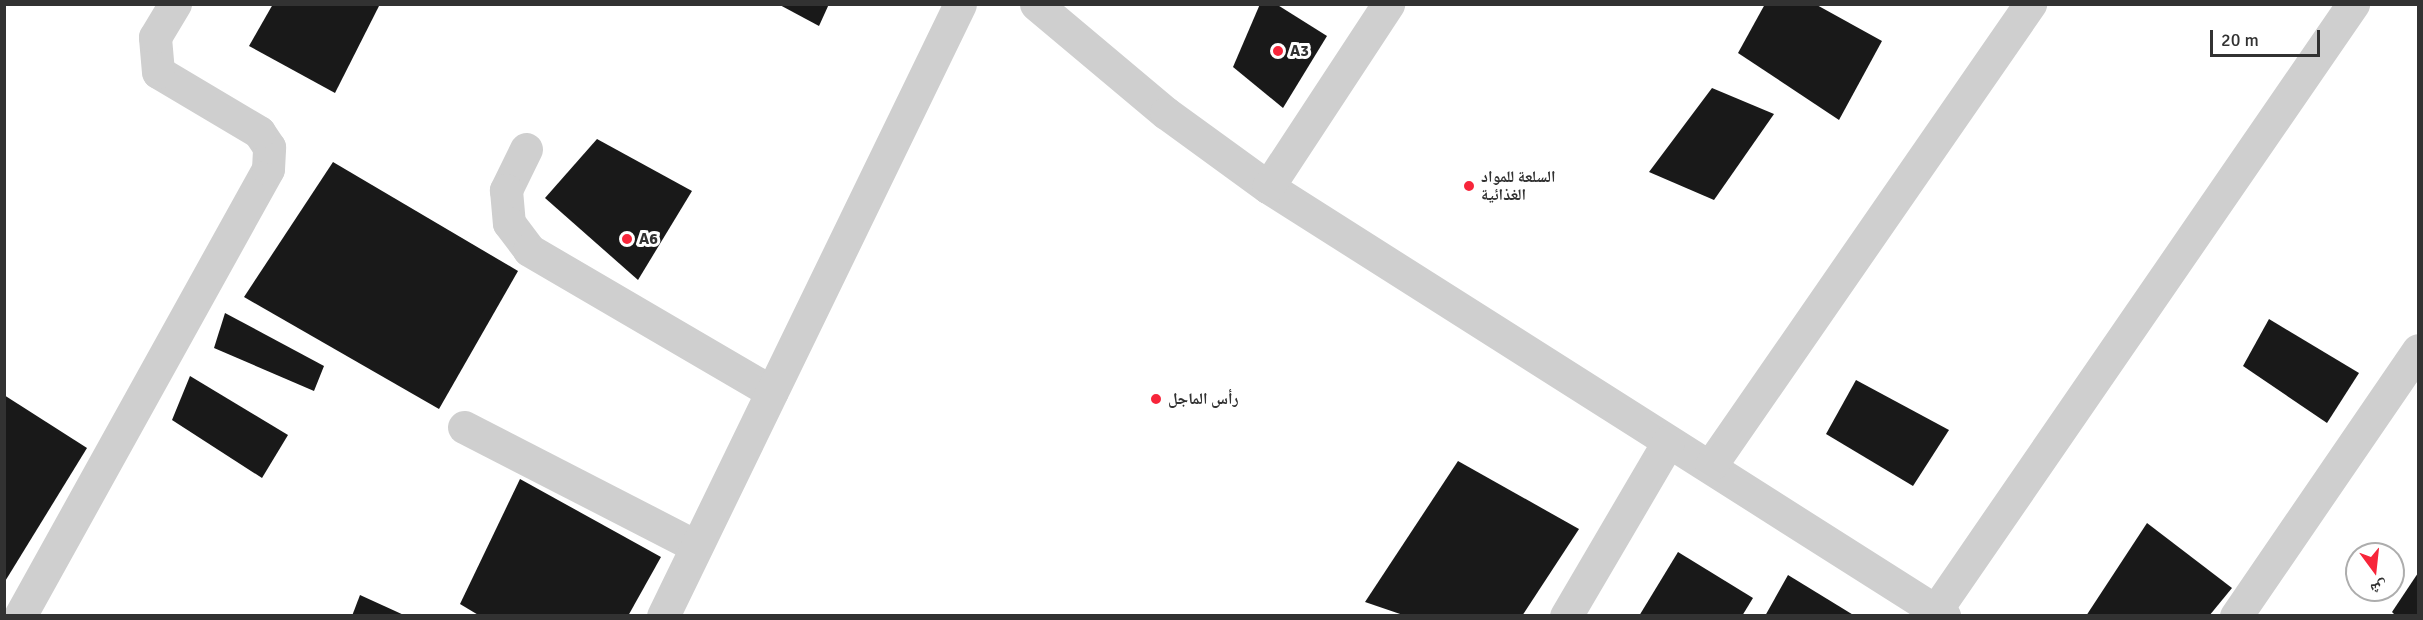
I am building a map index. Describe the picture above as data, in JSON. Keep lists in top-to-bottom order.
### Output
{
  "places": [
    "A3",
    "السلعة للمواد الغذائية",
    "A6",
    "رأس الماجل"
  ],
  "scale_bar": "20 m",
  "north": "bottom"
}
